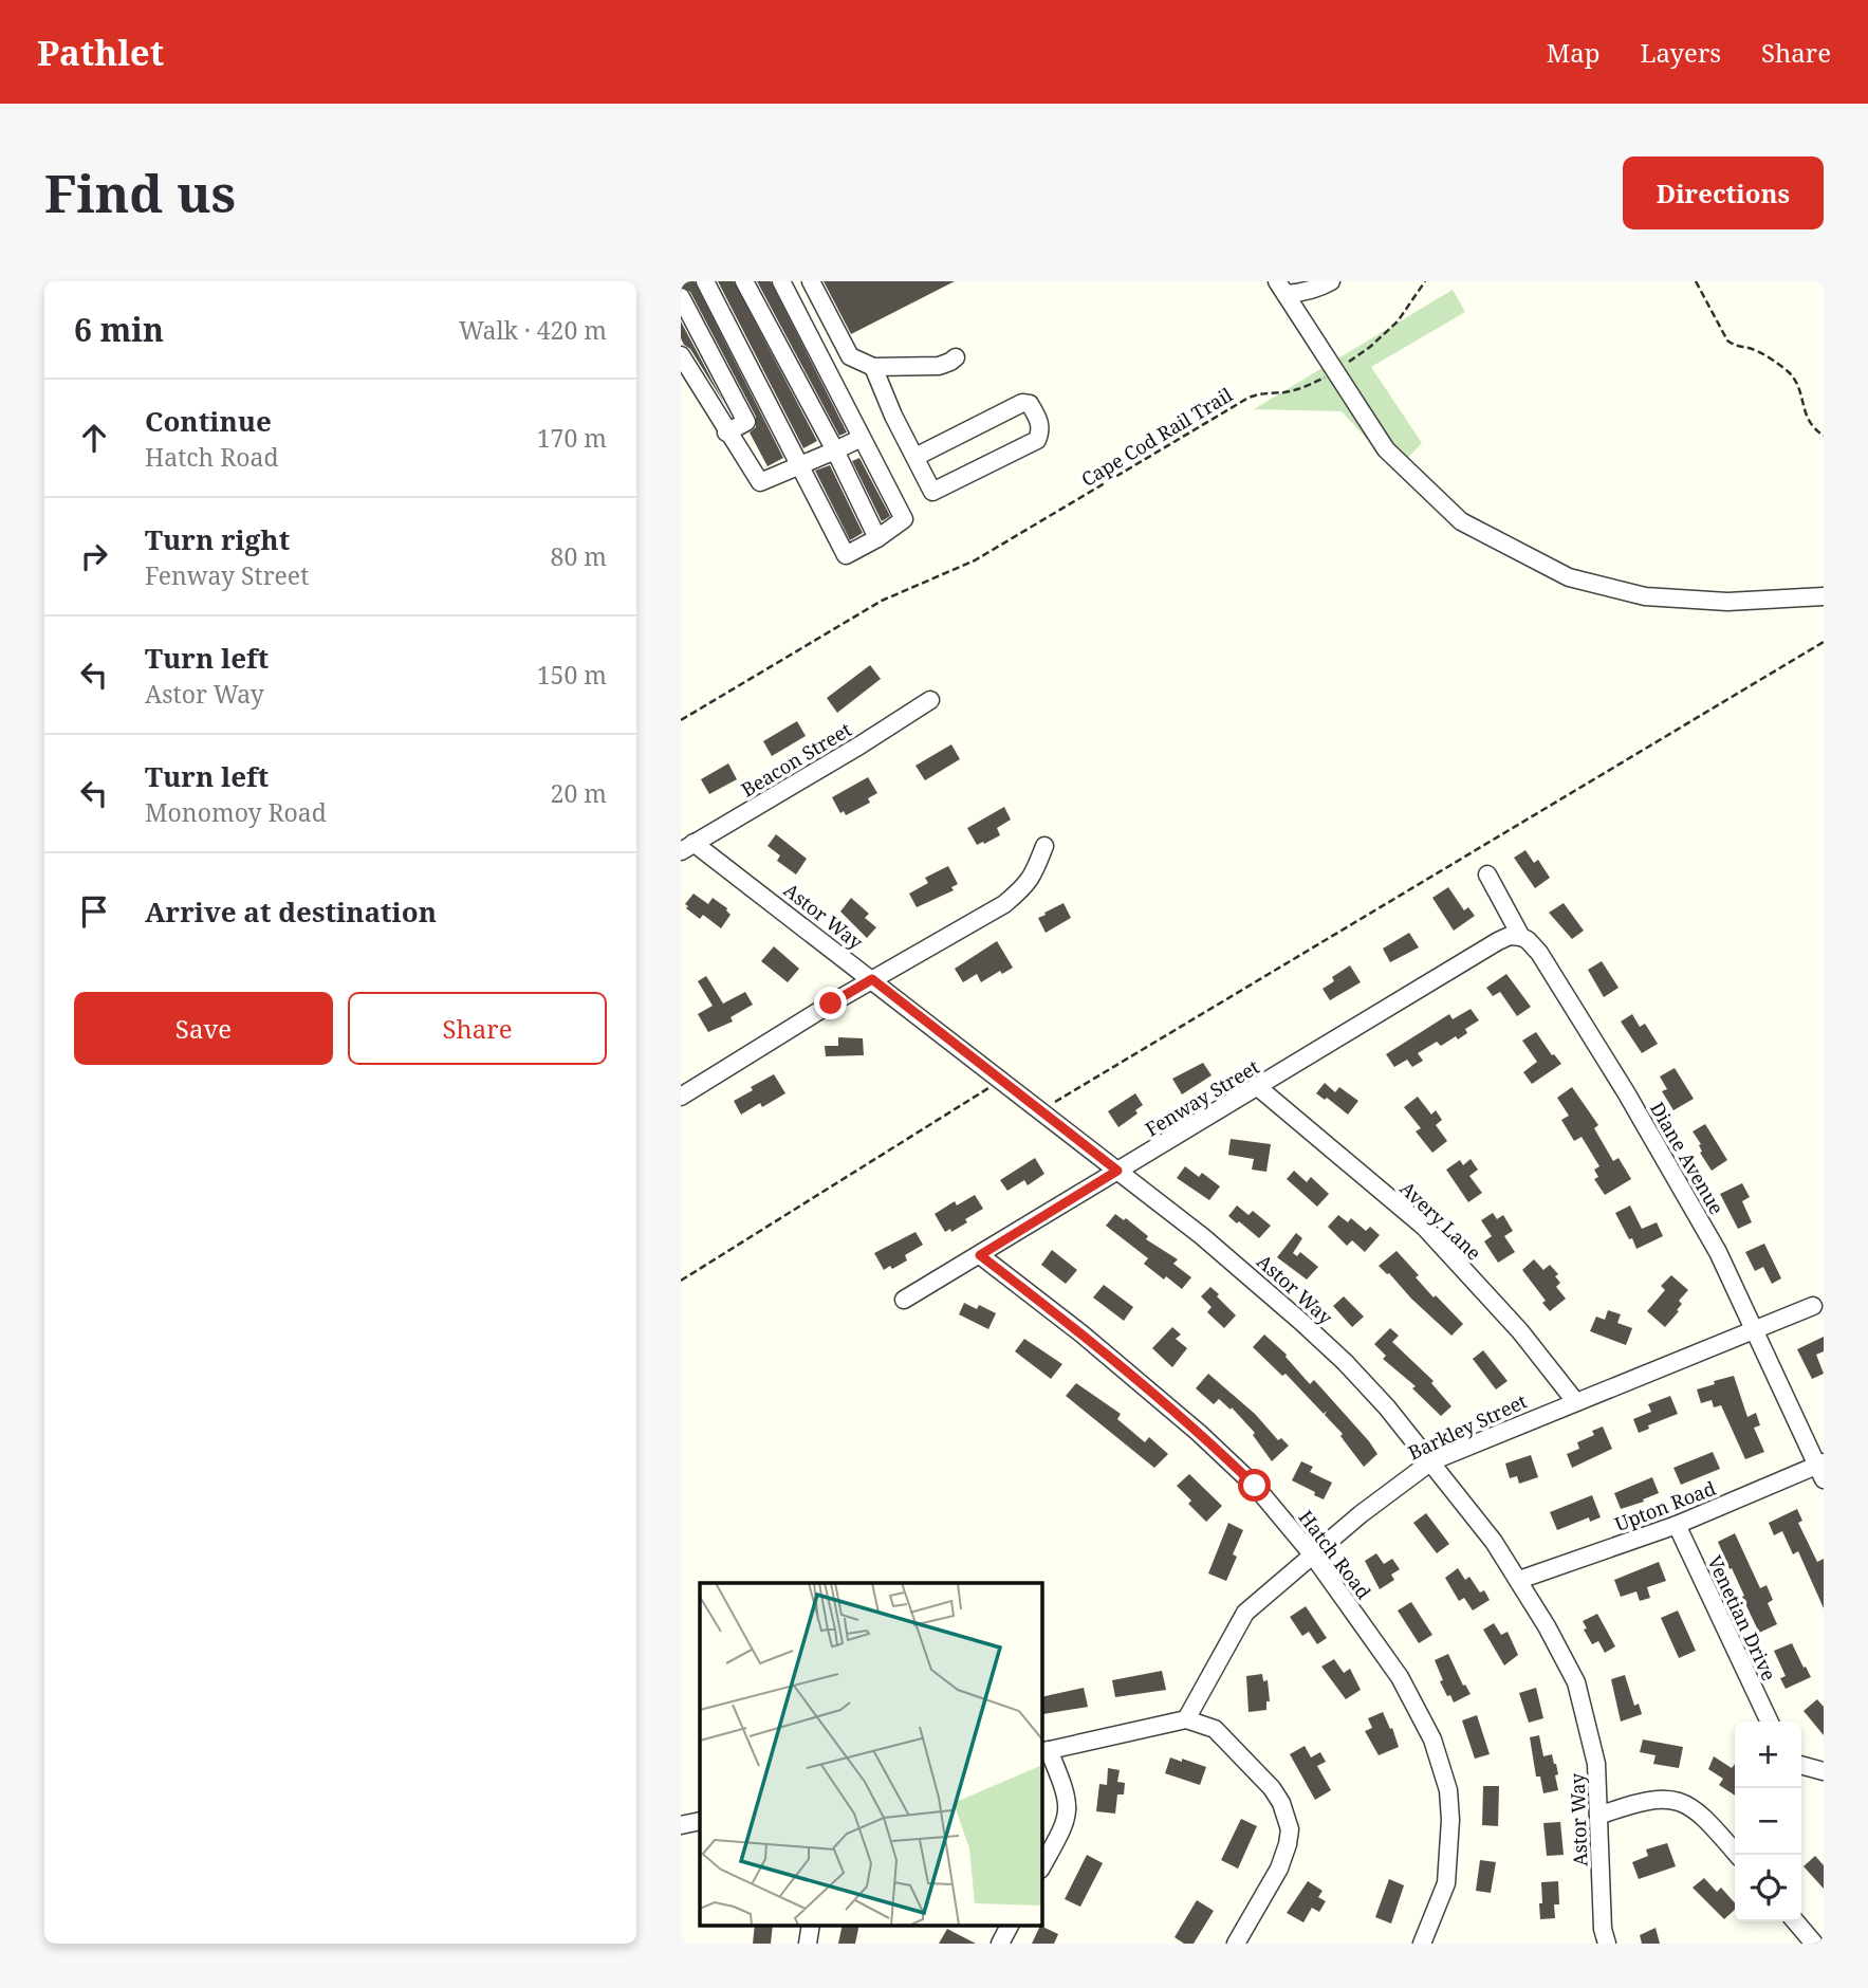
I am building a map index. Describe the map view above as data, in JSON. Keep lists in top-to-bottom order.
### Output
{
  "streets": {
    "street": [
      "Beacon Street",
      "Astor Way",
      "Fenway Street",
      "Diane Avenue",
      "Avery Lane",
      "Barkley Street",
      "Upton Road",
      "Hatch Road",
      "Venetian Drive"
    ],
    "path": ["Cape Cod Rail Trail"]
  },
  "crossings": [
    ["Beacon Street", "Astor Way"],
    ["Astor Way", "Fenway Street"],
    ["Astor Way", "Barkley Street"],
    ["Astor Way", "Upton Road"],
    ["Fenway Street", "Diane Avenue"],
    ["Fenway Street", "Avery Lane"],
    ["Fenway Street", "Hatch Road"],
    ["Diane Avenue", "Barkley Street"],
    ["Diane Avenue", "Upton Road"],
    ["Avery Lane", "Barkley Street"],
    ["Barkley Street", "Hatch Road"],
    ["Upton Road", "Venetian Drive"]
  ],
  "page": {
    "header": "Pathlet",
    "nav": ["Map", "Layers", "Share"],
    "buttons": [
      "Directions",
      ["Save", "Share"]
    ],
    "title": "Find us",
    "heading": ["6 min", "Walk · 420 m"],
    "list": [
      ["Continue", "Hatch Road", "170 m"],
      ["Turn right", "Fenway Street", "80 m"],
      ["Turn left", "Astor Way", "150 m"],
      ["Turn left", "Monomoy Road", "20 m"],
      "Arrive at destination"
    ],
    "map_buttons": ["+", "−"]
  }
}
